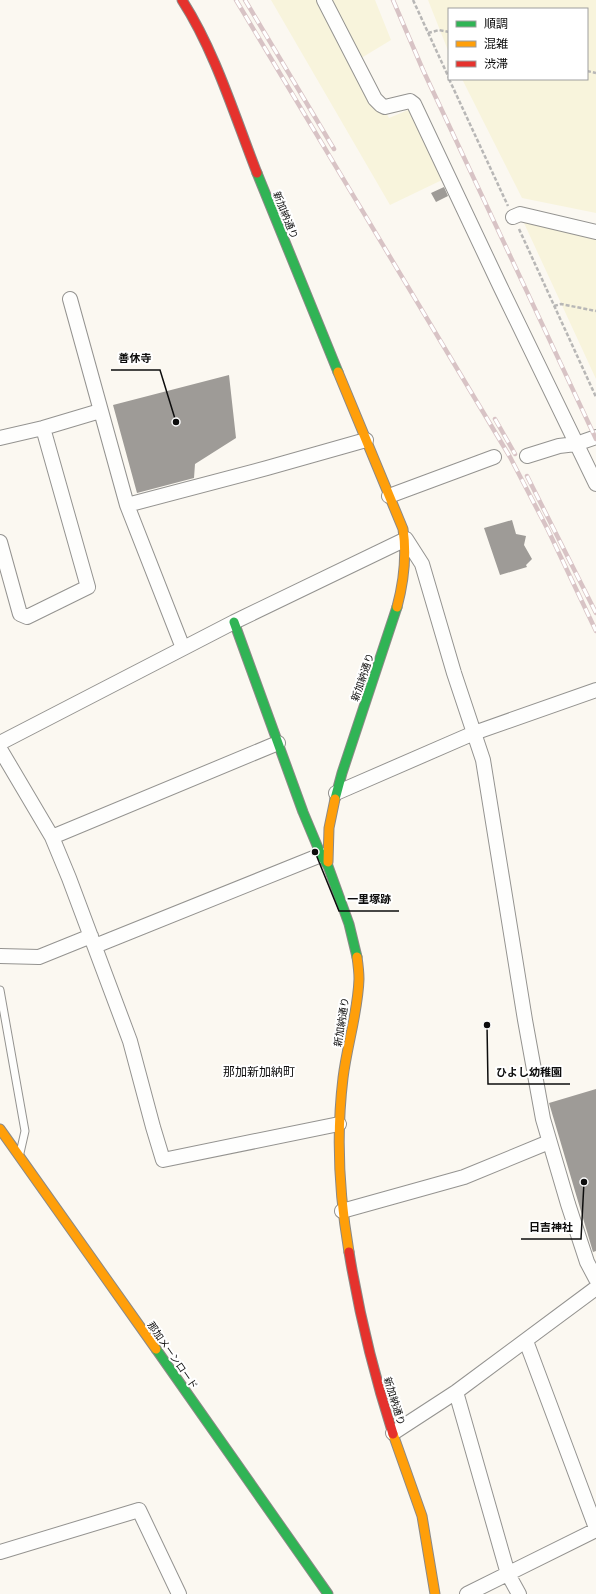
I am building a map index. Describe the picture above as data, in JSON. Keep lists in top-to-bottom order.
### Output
{
  "streets": {
    "street": ["新加納通り", "那加メーンロード"]
  },
  "districts": ["那加新加納町"],
  "places": [
    "善休寺",
    "一里塚跡",
    "ひよし幼稚園",
    "日吉神社"
  ],
  "legend": ["順調", "混雑", "渋滞"]
}
